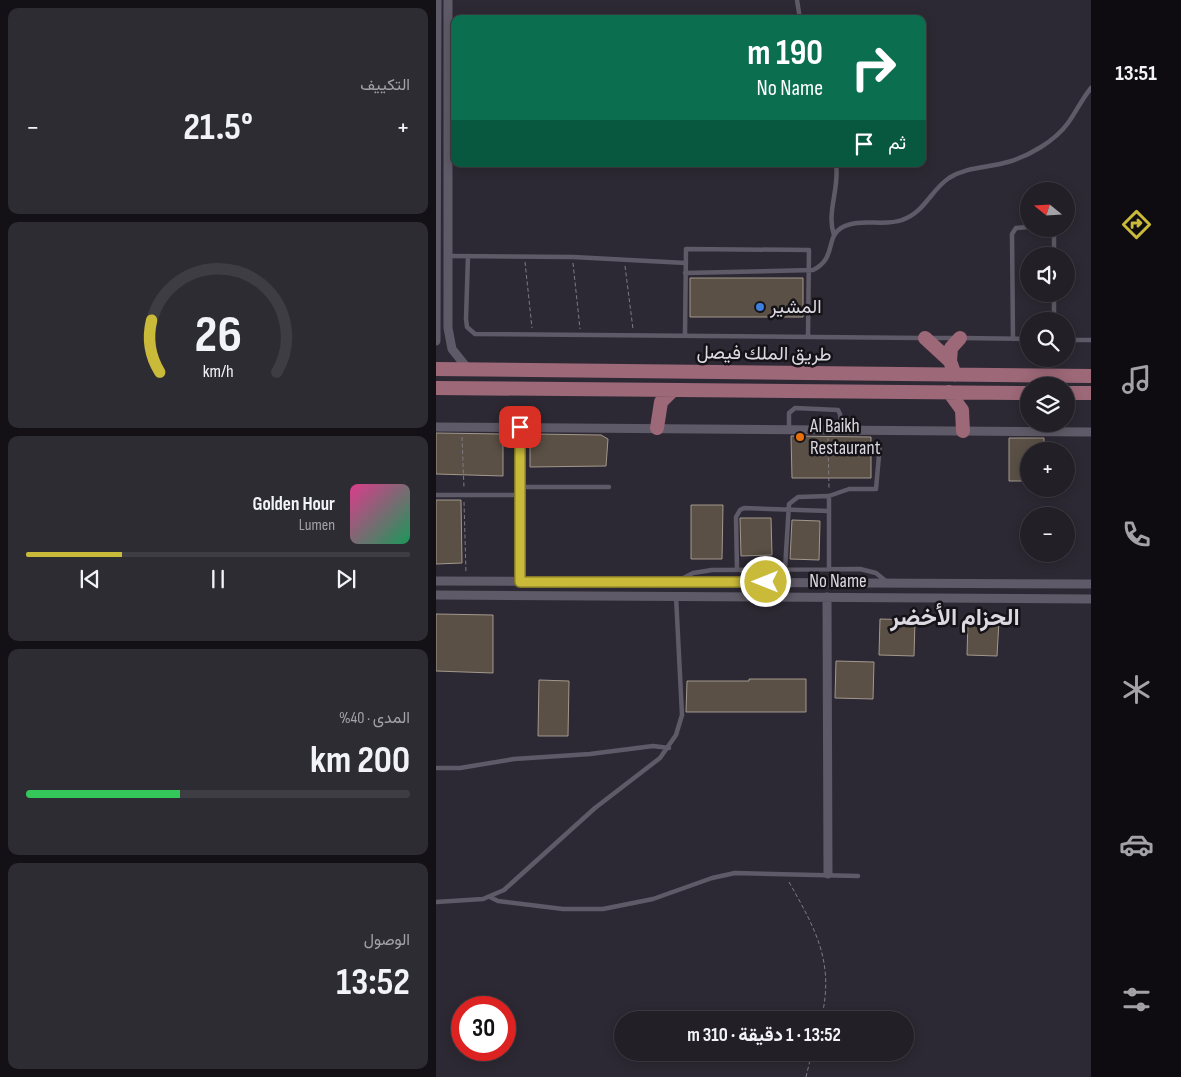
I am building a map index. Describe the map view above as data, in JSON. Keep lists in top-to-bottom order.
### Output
{
  "streets": {
    "main road": ["طريق الملك فيصل"],
    "street": ["No Name"]
  },
  "districts": ["الحزام الأخضر"],
  "places": ["المشير", "Al Baikh Restaurant"],
  "north": "left",
  "page": {
    "tabs": "13:51",
    "tile": [
      "التكييف",
      ["المدى · 40%", "200 km"],
      ["الوصول", "13:52"]
    ],
    "turn": ["190 m", "No Name"],
    "heat": ["−", "21.5°", "+"],
    "then": "ثم",
    "map_buttons": ["+", "−"],
    "song": ["Golden Hour", "Lumen"],
    "limit": "30",
    "trip": "13:52 · 1 دقيقة · 310 m",
    "gauge": ["26", "km/h"]
  }
}
